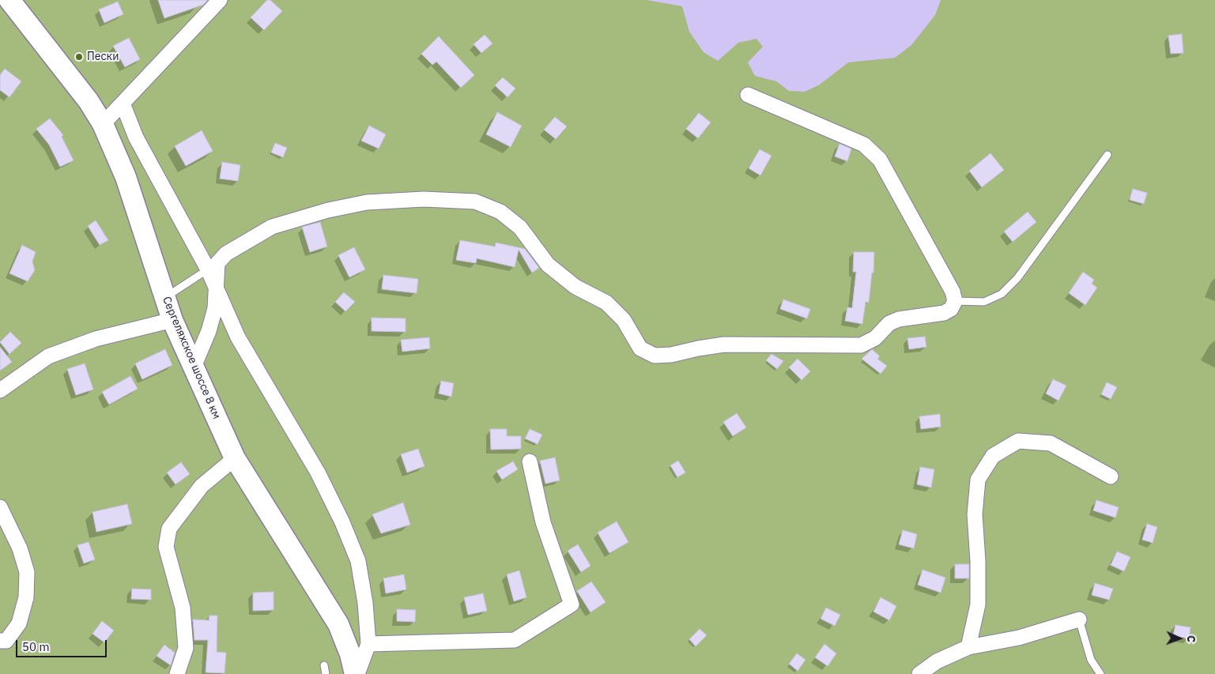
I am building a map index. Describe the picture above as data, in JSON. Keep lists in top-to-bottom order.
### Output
{
  "streets": {
    "main road": ["Сергеляхское шоссе 8 км"]
  },
  "places": ["Пески"],
  "scale_bar": "50 m",
  "north": "right"
}
